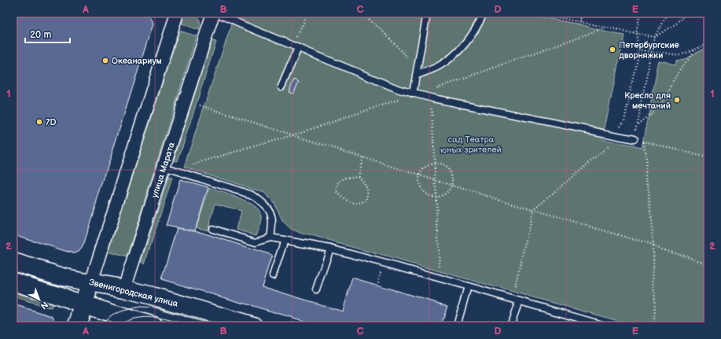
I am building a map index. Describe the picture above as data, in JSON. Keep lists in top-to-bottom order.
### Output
{
  "streets": {
    "street": ["улица Марата", "Звенигородская улица"]
  },
  "crossings": [
    ["улица Марата", "Звенигородская улица"]
  ],
  "parks": ["сад Театра юных зрителей"],
  "places": [
    "Петербургские дворняжки",
    "Океанариум",
    "Кресло для мечтаний",
    "7D"
  ],
  "scale_bar": "20 m",
  "north": "bottom right",
  "grid": {
    "columns": [
      "A",
      "B",
      "C",
      "D",
      "E"
    ],
    "rows": ["1", "2"]
  }
}
